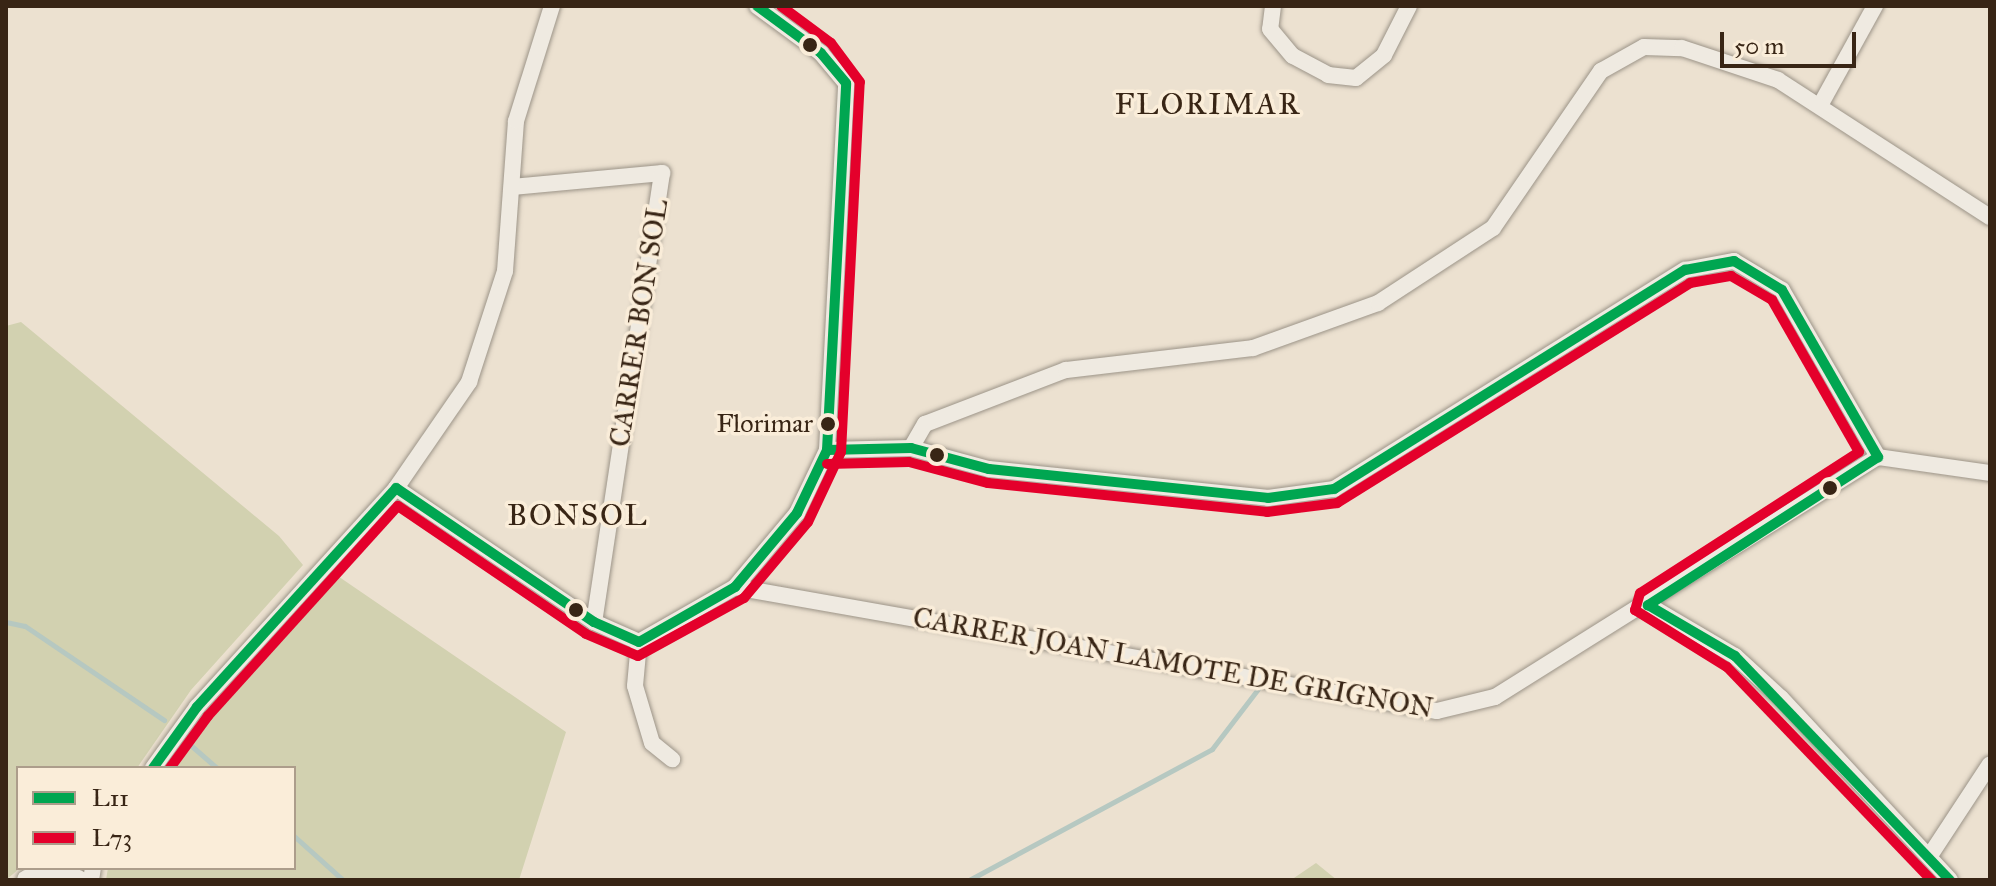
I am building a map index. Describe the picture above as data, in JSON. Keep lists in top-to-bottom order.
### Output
{
  "streets": {
    "street": ["CARRER BON SOL", "CARRER JOAN LAMOTE DE GRIGNON"]
  },
  "districts": ["FLORIMAR", "BONSOL"],
  "places": ["Florimar"],
  "lines": ["transit line L11", "transit line L73"],
  "legend": ["L11", "L73"],
  "scale_bar": "50 m"
}
